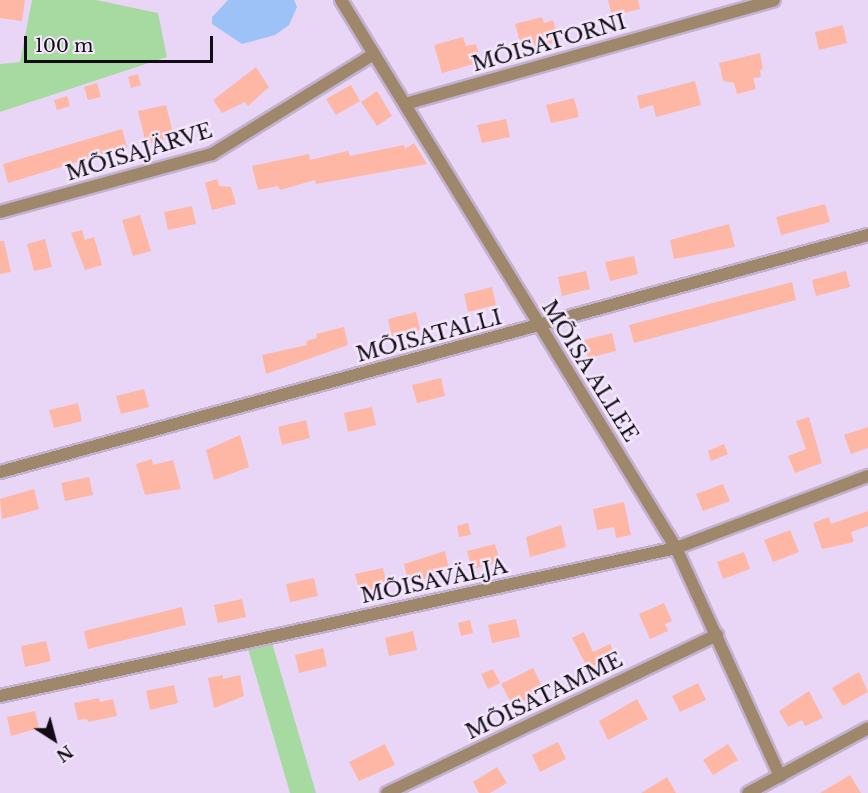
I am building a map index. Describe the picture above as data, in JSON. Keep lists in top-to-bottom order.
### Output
{
  "streets": {
    "street": [
      "MÕISATORNI",
      "MÕISAJÄRVE",
      "MÕISATALLI",
      "MÕISA ALLEE",
      "MÕISAVÄLJA",
      "MÕISATAMME"
    ]
  },
  "crossings": [
    ["MÕISATORNI", "MÕISA ALLEE"],
    ["MÕISAJÄRVE", "MÕISA ALLEE"],
    ["MÕISATALLI", "MÕISA ALLEE"],
    ["MÕISA ALLEE", "MÕISAVÄLJA"],
    ["MÕISA ALLEE", "MÕISATAMME"]
  ],
  "scale_bar": "100 m",
  "north": "bottom right"
}
